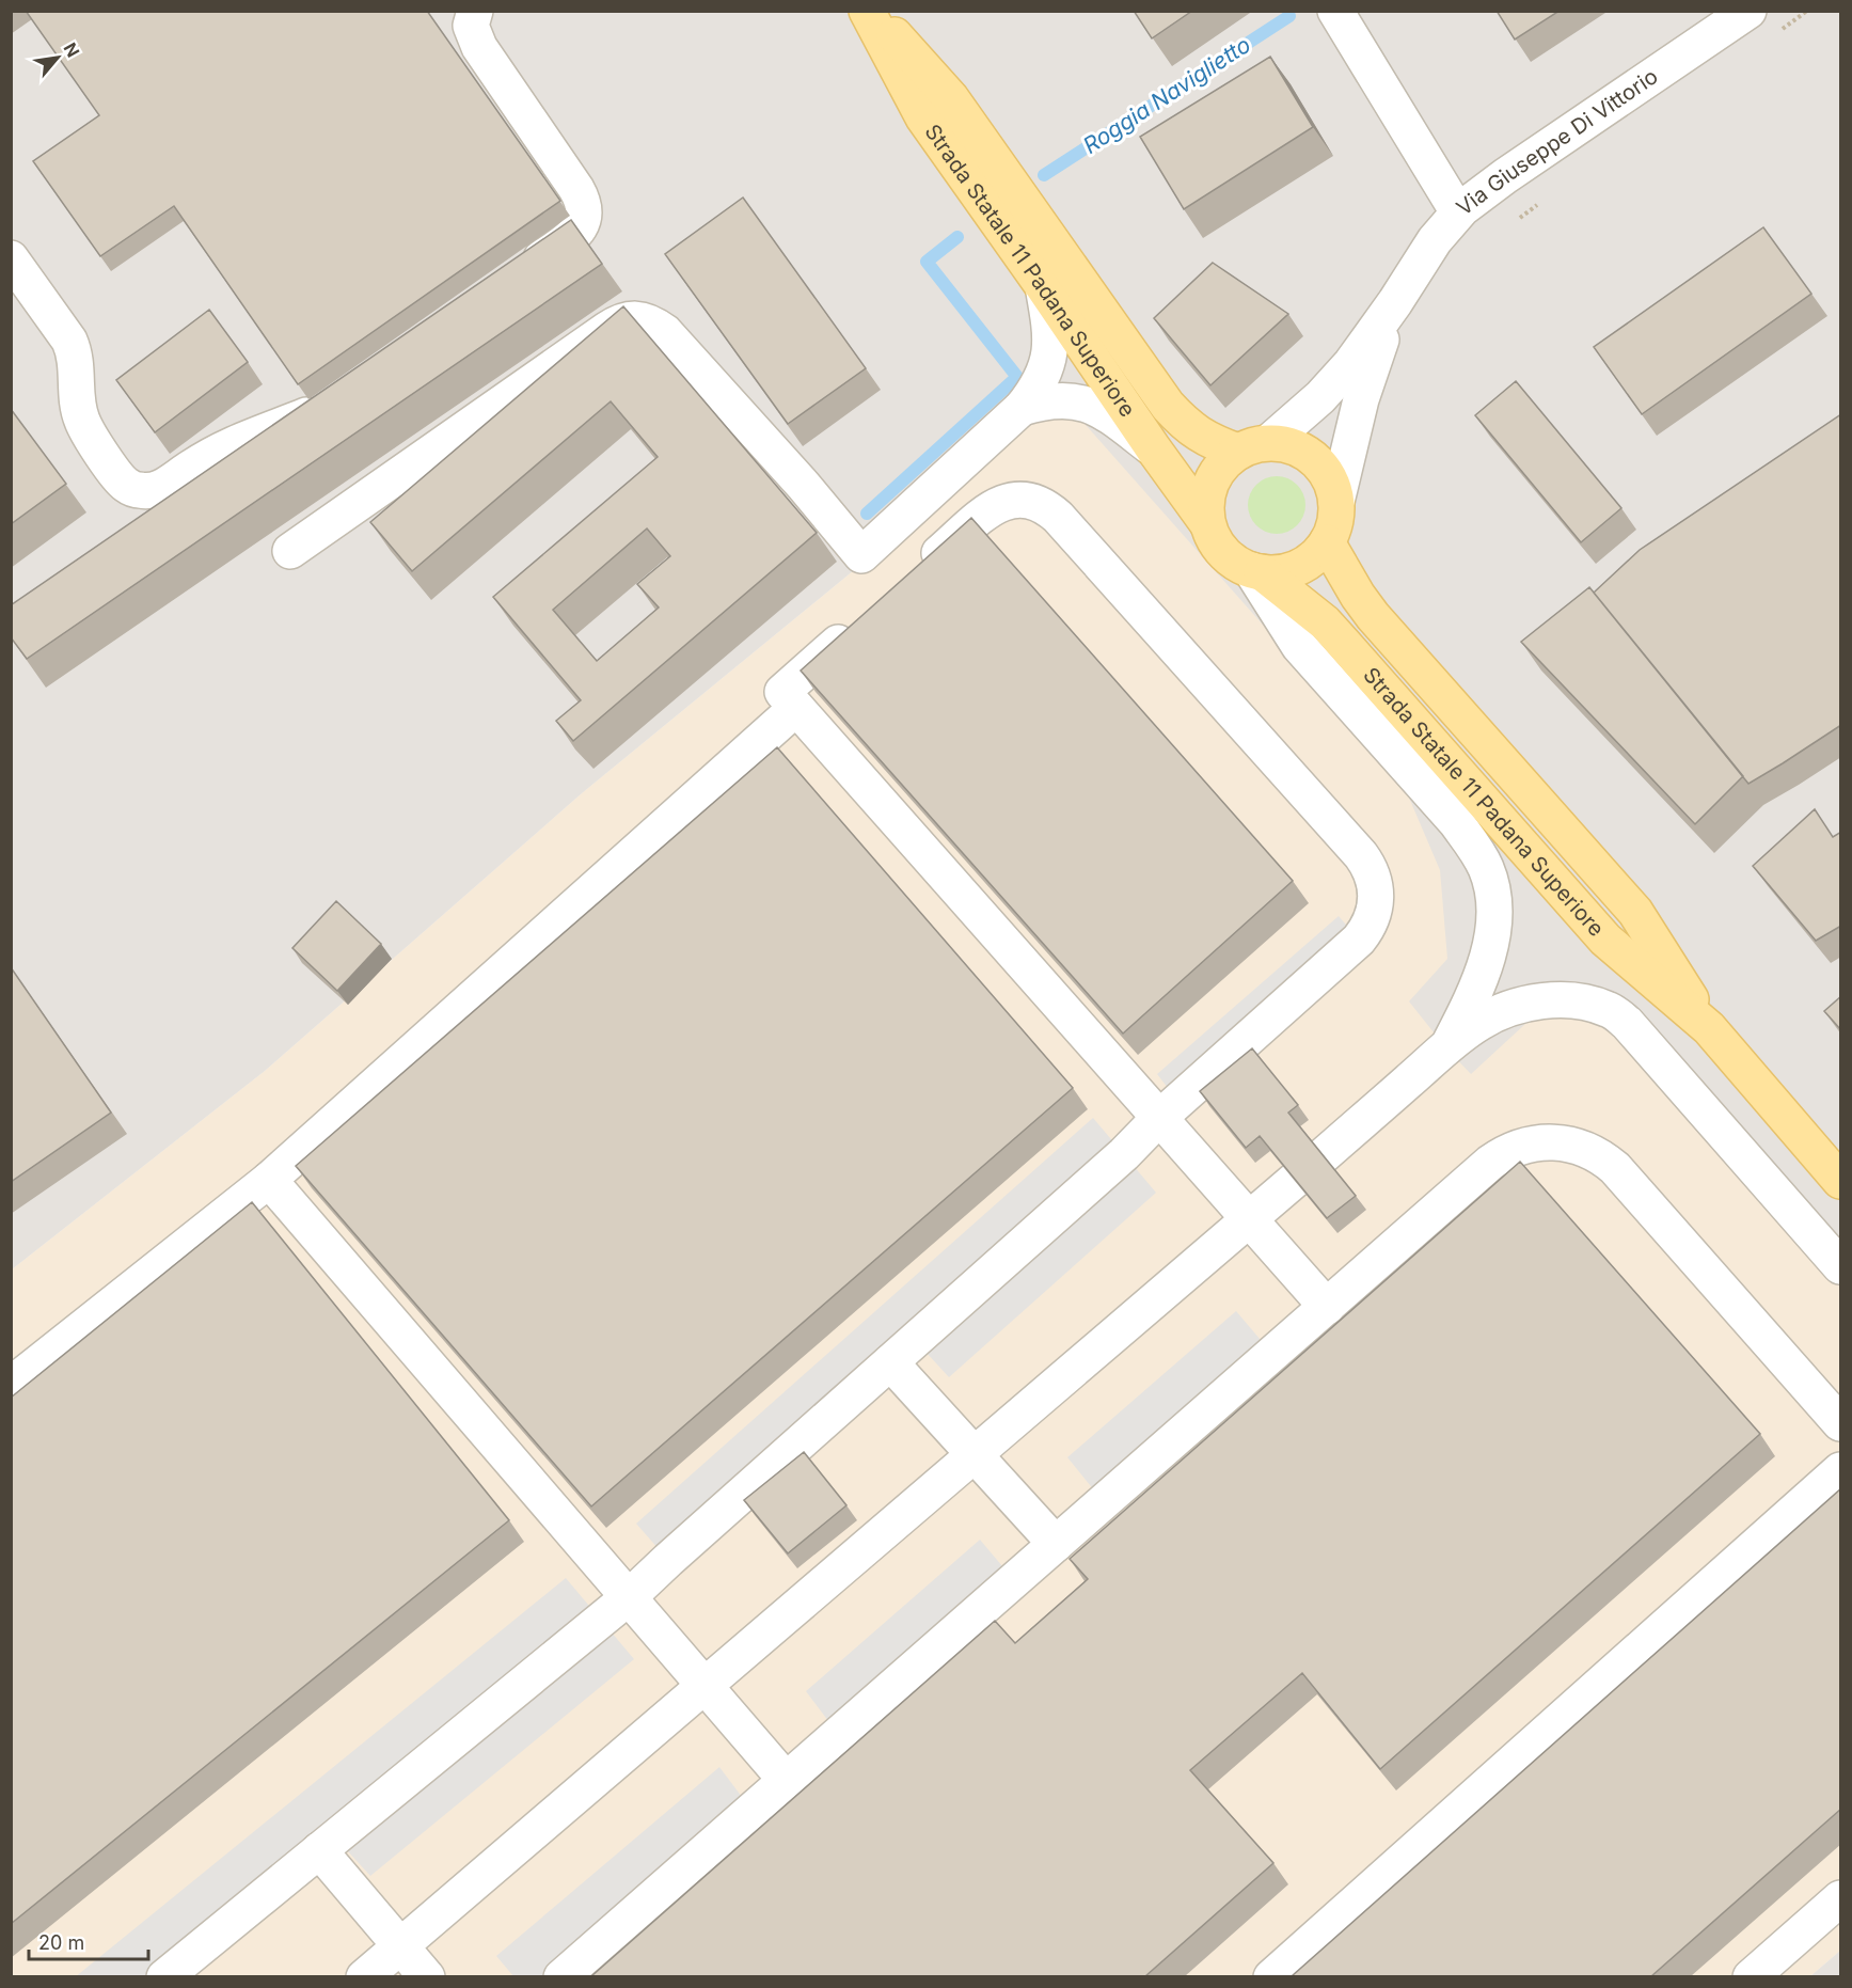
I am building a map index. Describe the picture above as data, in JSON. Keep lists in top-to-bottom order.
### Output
{
  "streets": {
    "main road": ["Strada Statale 11 Padana Superiore"],
    "street": ["Via Giuseppe Di Vittorio"]
  },
  "crossings": [
    ["Via Giuseppe Di Vittorio", "Strada Statale 11 Padana Superiore"]
  ],
  "water": ["Roggia Naviglietto"],
  "scale_bar": "20 m",
  "north": "top right"
}
